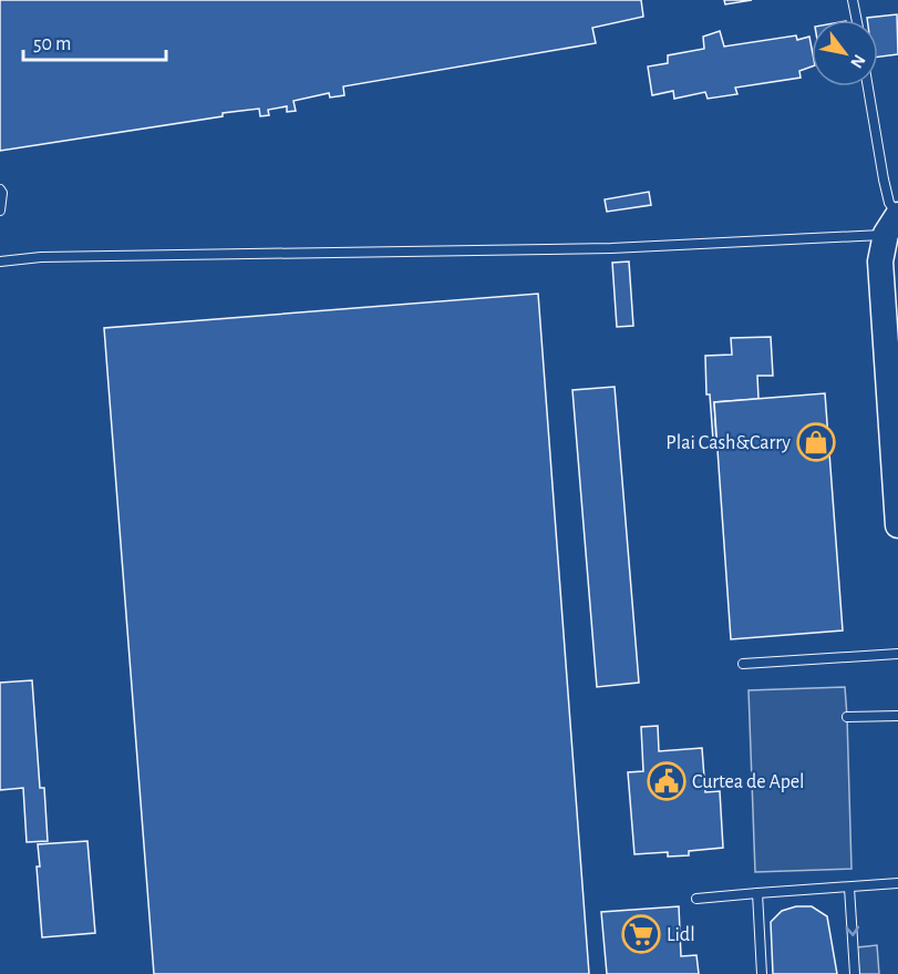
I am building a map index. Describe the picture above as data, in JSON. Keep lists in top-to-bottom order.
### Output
{
  "places": {
    "shop": ["Plai Cash&Carry"],
    "public building": ["Curtea de Apel"],
    "supermarket": ["Lidl"]
  },
  "scale_bar": "50 m",
  "north": "bottom right"
}
